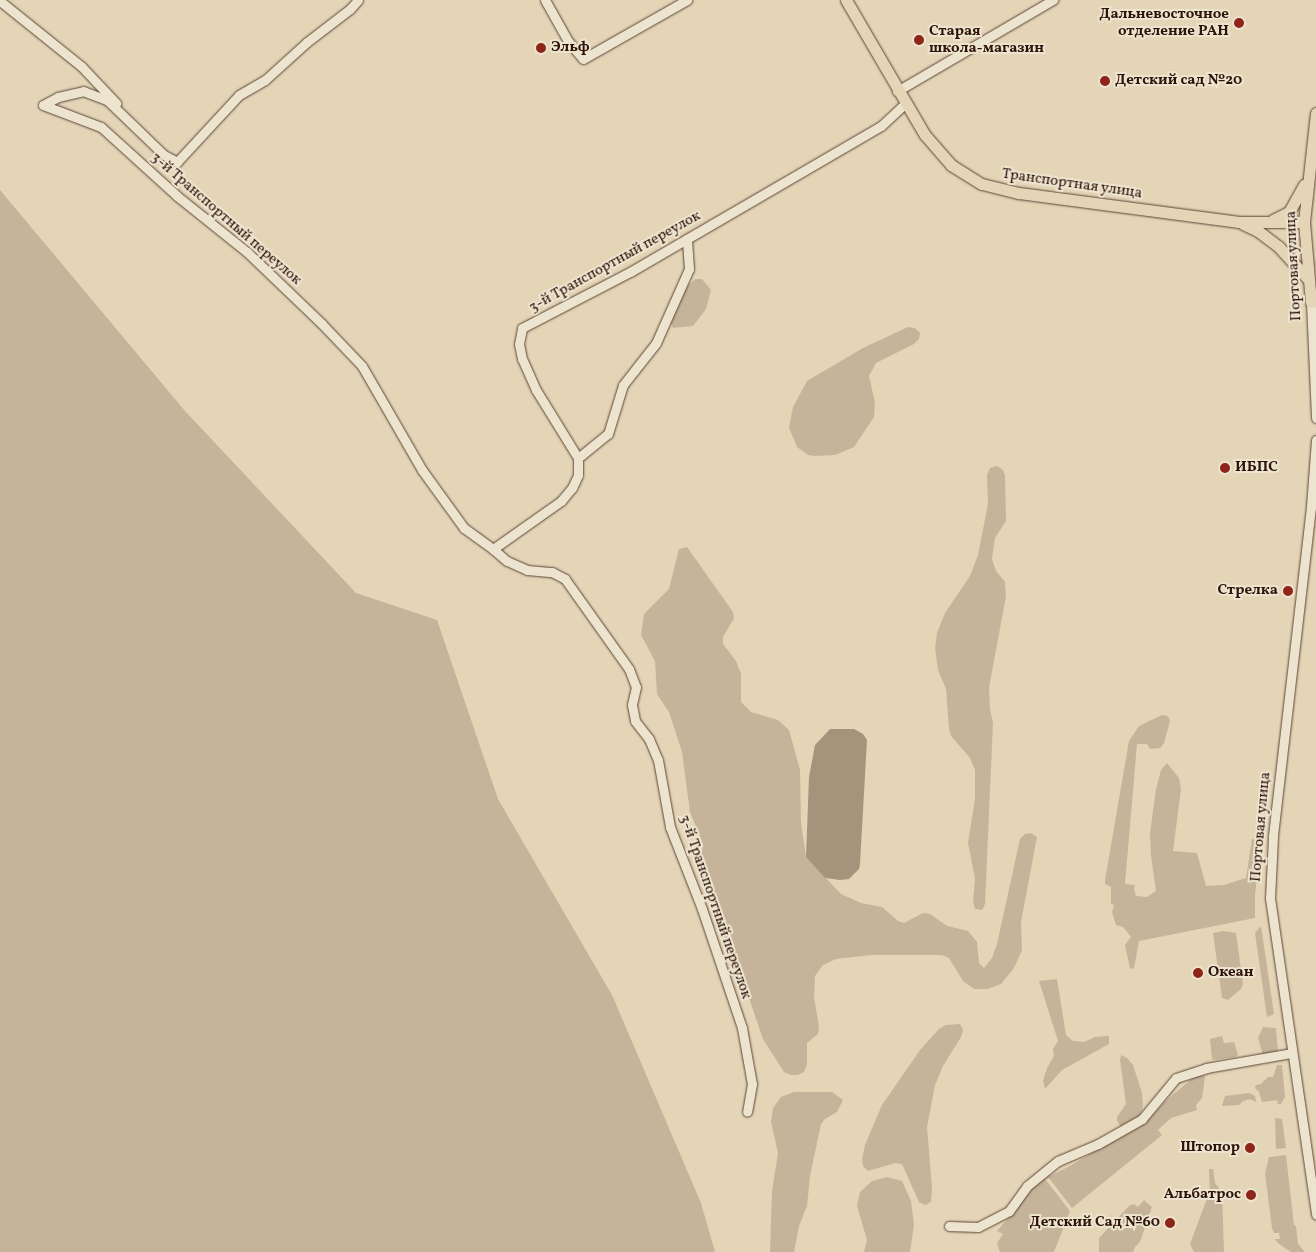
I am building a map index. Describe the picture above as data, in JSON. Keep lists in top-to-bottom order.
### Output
{
  "streets": {
    "main road": ["Транспортная улица", "Портовая улица"],
    "street": ["3-й Транспортный переулок"]
  },
  "crossings": [
    ["Транспортная улица", "3-й Транспортный переулок"],
    ["Транспортная улица", "Портовая улица"]
  ],
  "places": [
    "Дальневосточное отделение РАН",
    "Старая школа-магазин",
    "Эльф",
    "Детский сад №20",
    "ИБПС",
    "Стрелка",
    "Океан",
    "Штопор",
    "Альбатрос",
    "Детский Сад №60"
  ]
}
